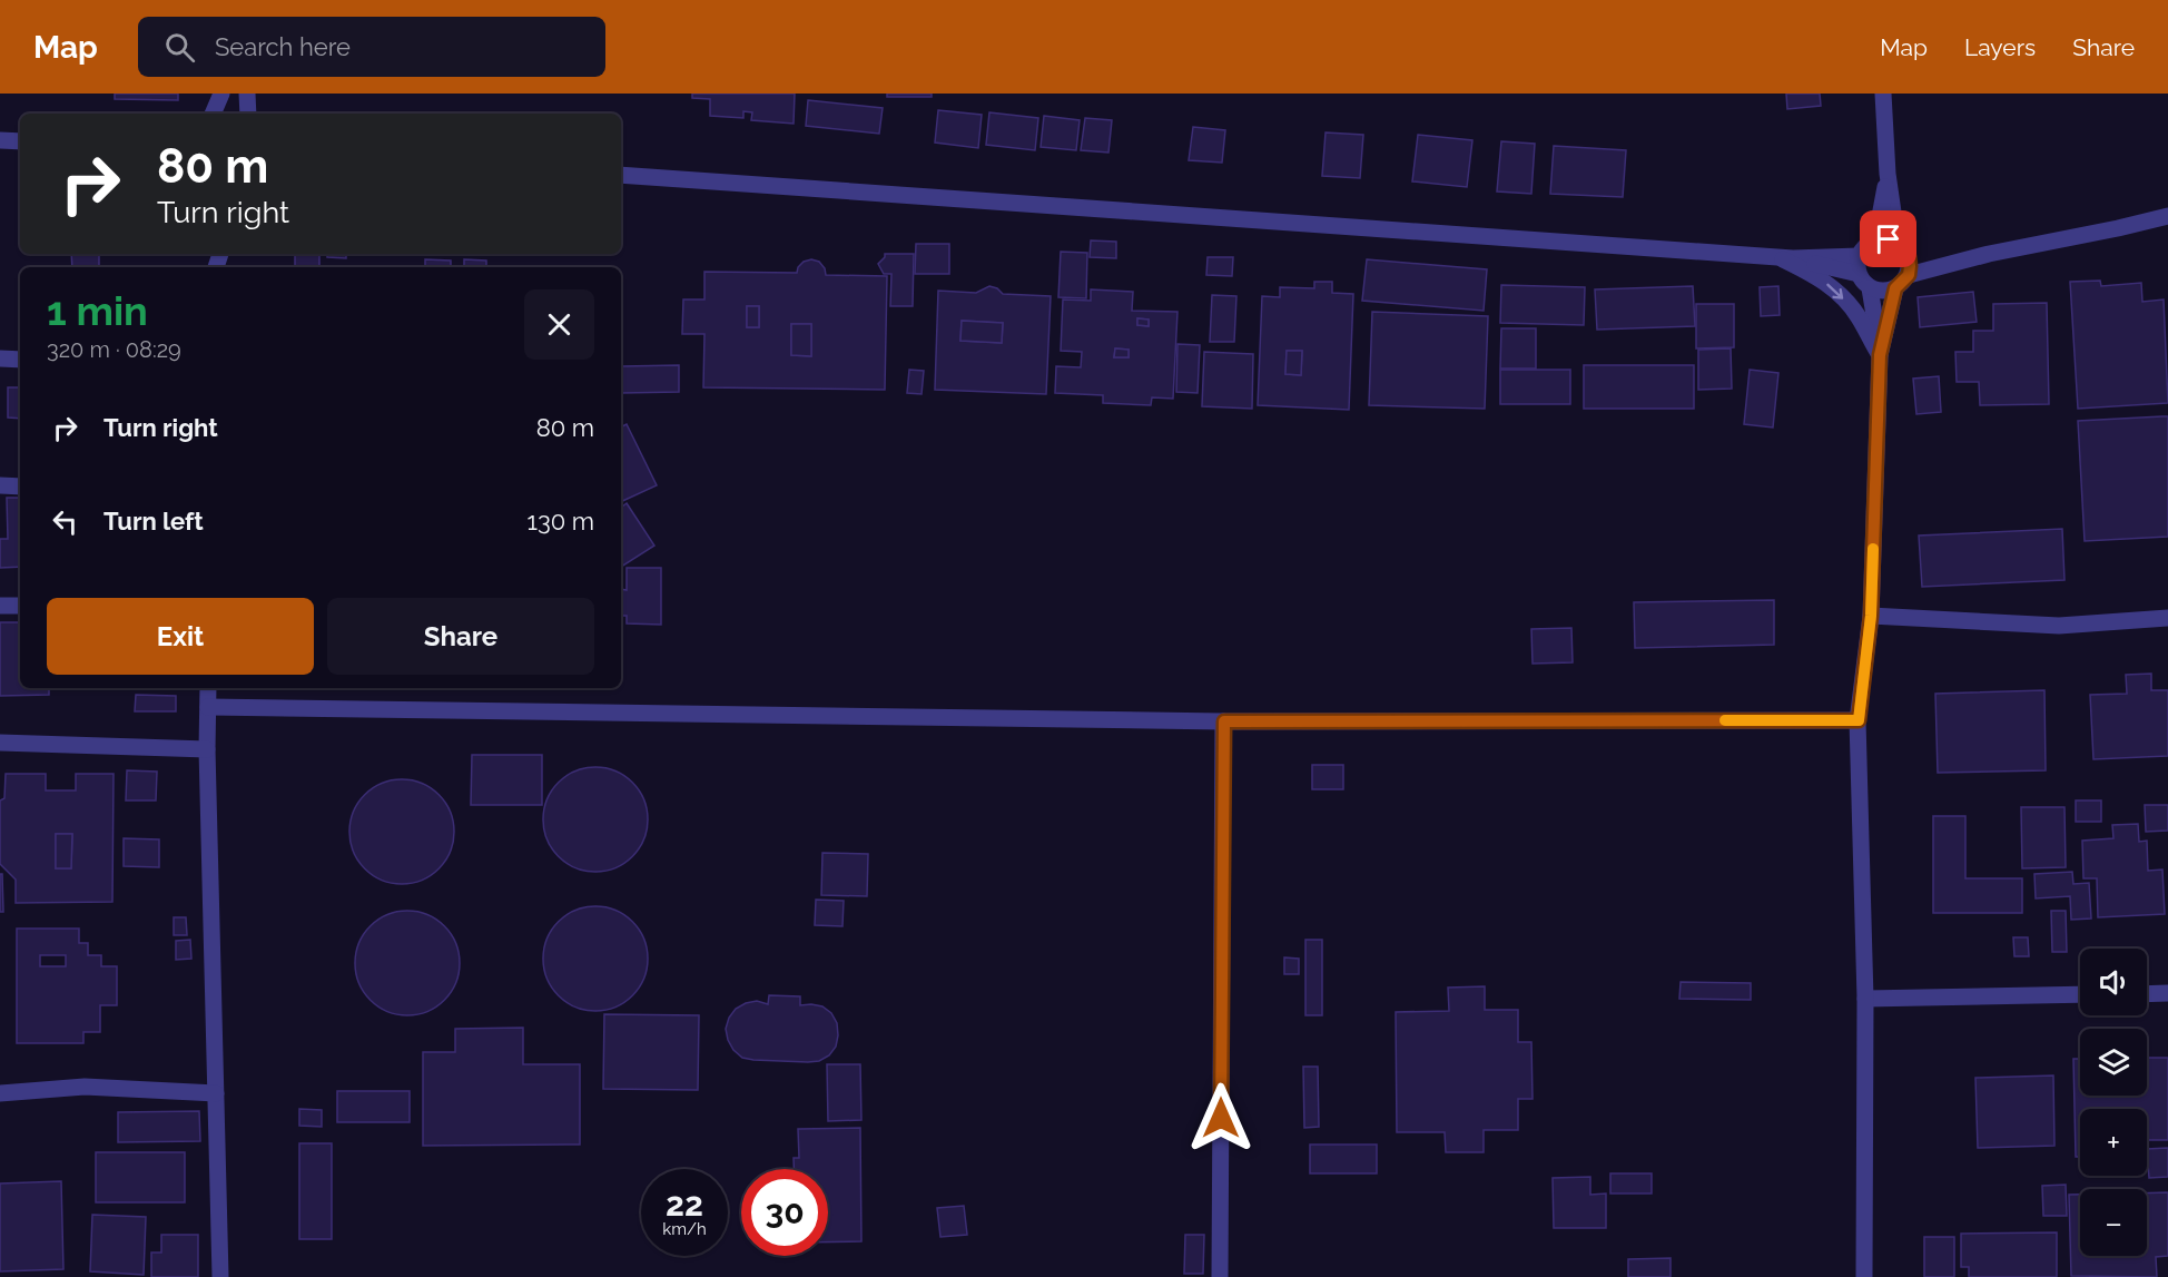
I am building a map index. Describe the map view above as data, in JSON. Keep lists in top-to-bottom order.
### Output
{
  "page": {
    "header": "Map",
    "search": "Search here",
    "nav": ["Map", "Layers", "Share"],
    "turn": ["80 m", "Turn right"],
    "heading": ["1 min", "320 m · 08:29"],
    "list": [
      {
        "name": "Turn right",
        "value": "80 m"
      },
      {
        "name": "Turn left",
        "value": "130 m"
      }
    ],
    "buttons": ["Exit", "Share"],
    "map_buttons": ["+", "−"],
    "speed": "22 km/h",
    "limit": "30"
  }
}
